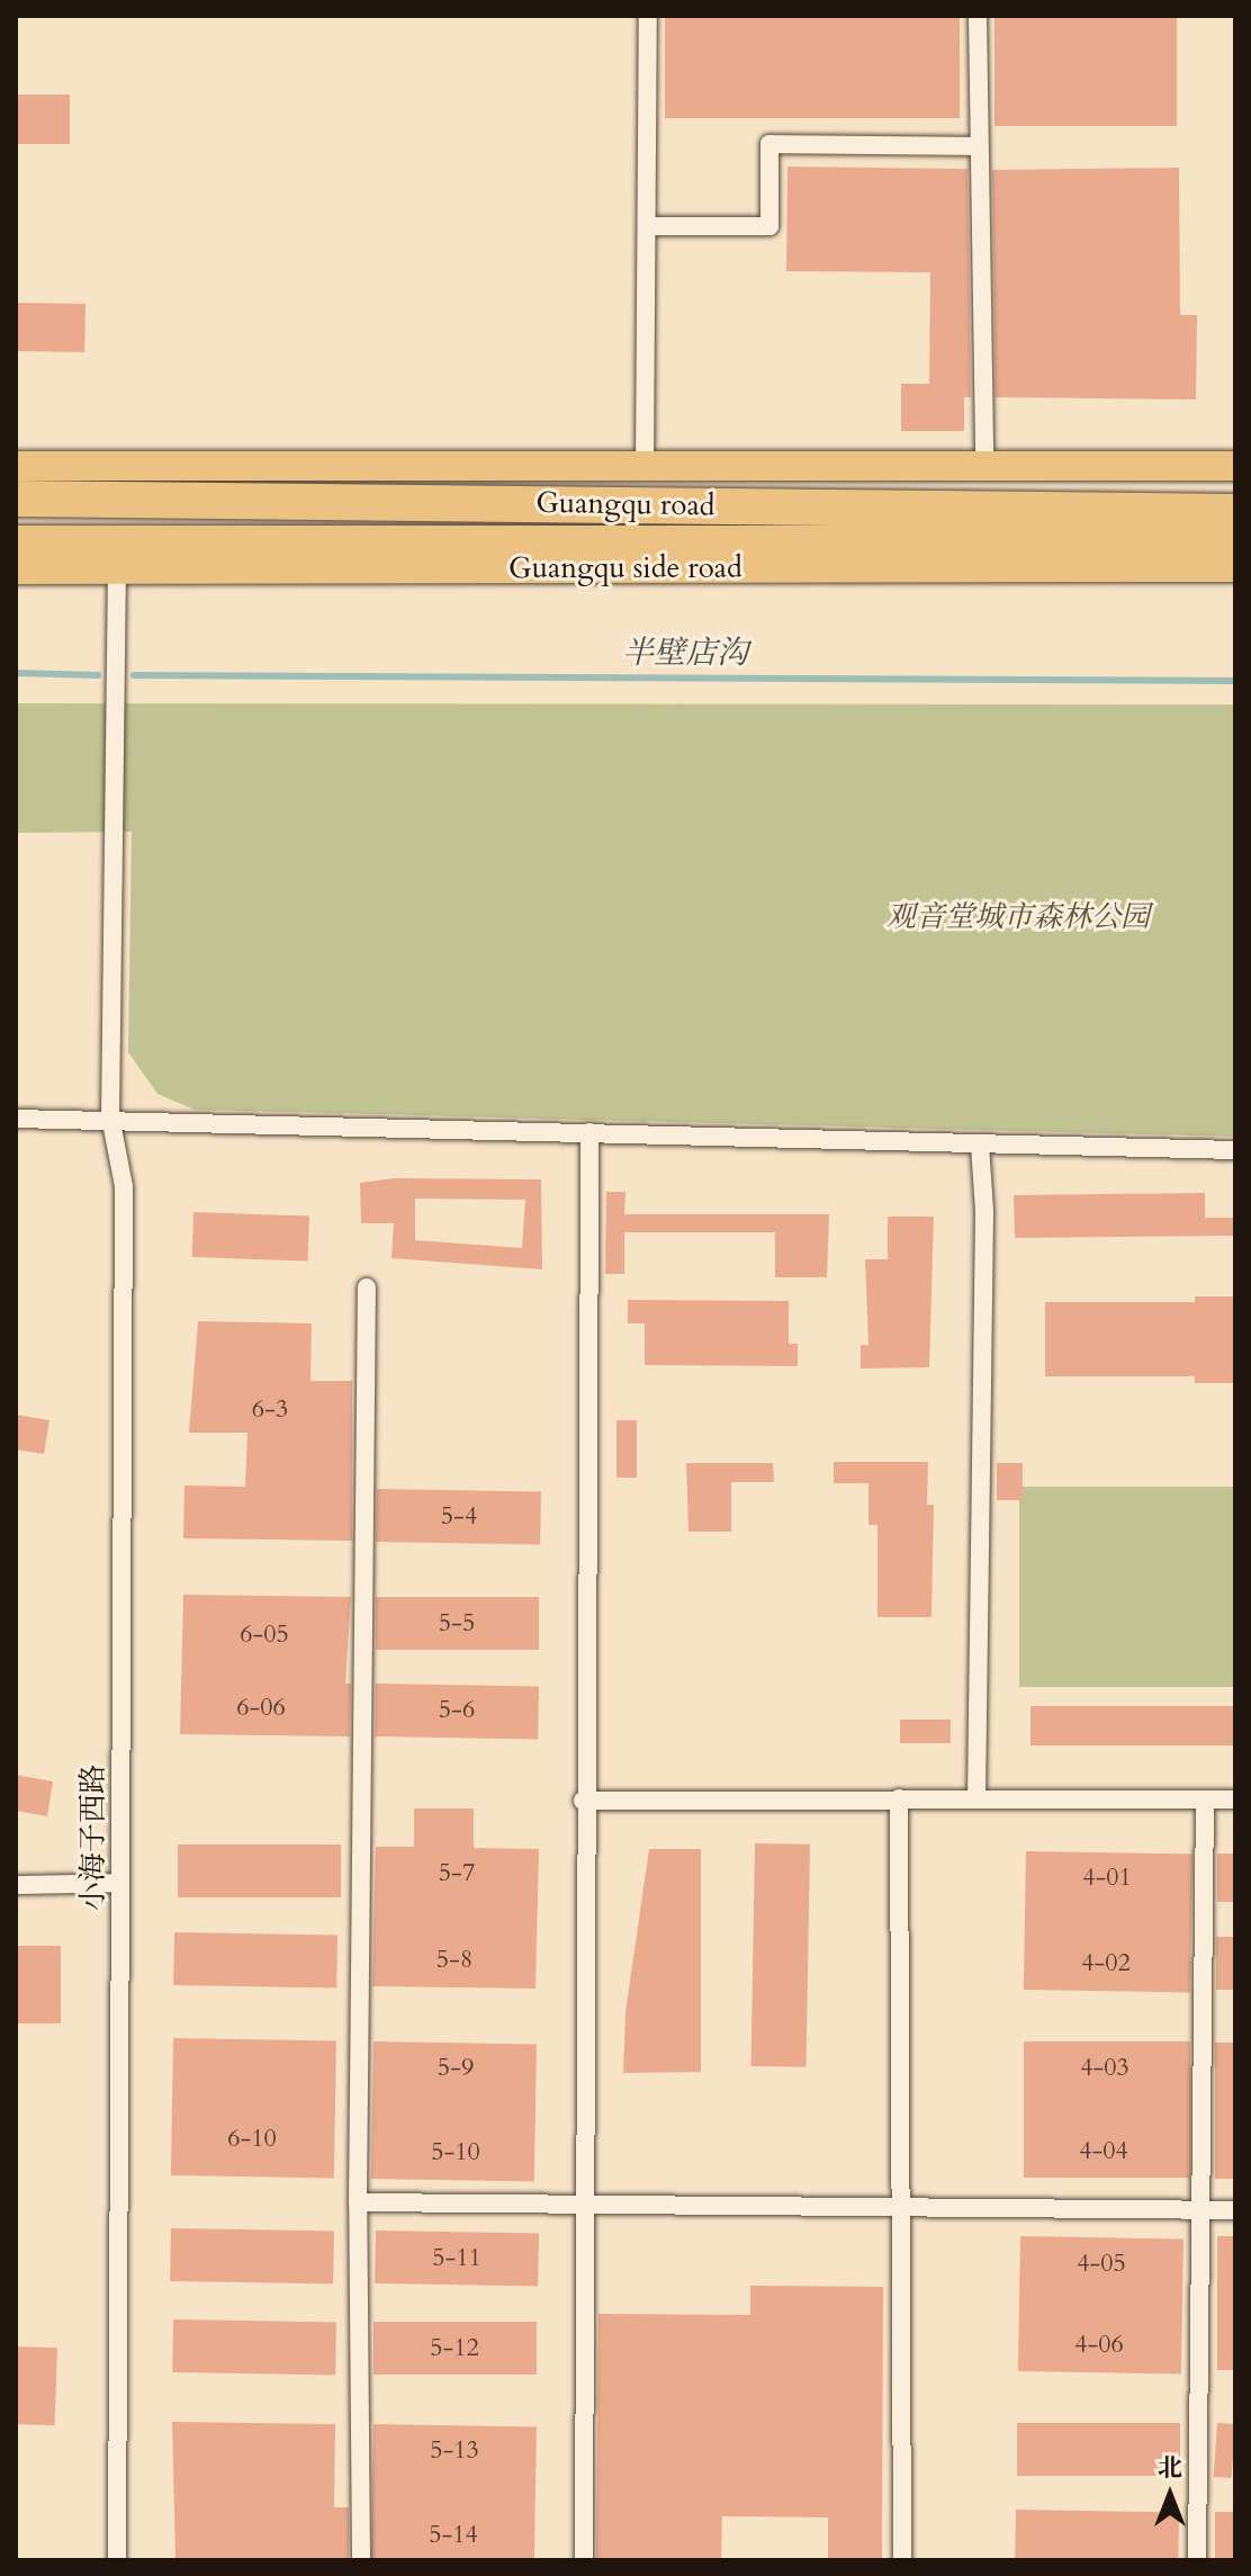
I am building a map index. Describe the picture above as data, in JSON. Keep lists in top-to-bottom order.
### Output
{
  "streets": {
    "highway": ["Guangqu road"],
    "main road": ["Guangqu side road"],
    "street": ["小海子西路"]
  },
  "crossings": [
    ["Guangqu side road", "小海子西路"]
  ],
  "water": ["半壁店沟"],
  "parks": ["观音堂城市森林公园"],
  "house_numbers": [
    "6-3",
    "5-4",
    "5-5",
    "6-05",
    "6-06",
    "5-6",
    "5-7",
    "4-01",
    "5-8",
    "4-02",
    "5-9",
    "4-03",
    "6-10",
    "4-04",
    "5-10",
    "5-11",
    "4-05",
    "4-06",
    "5-12",
    "5-13",
    "5-14"
  ],
  "north": "top"
}
